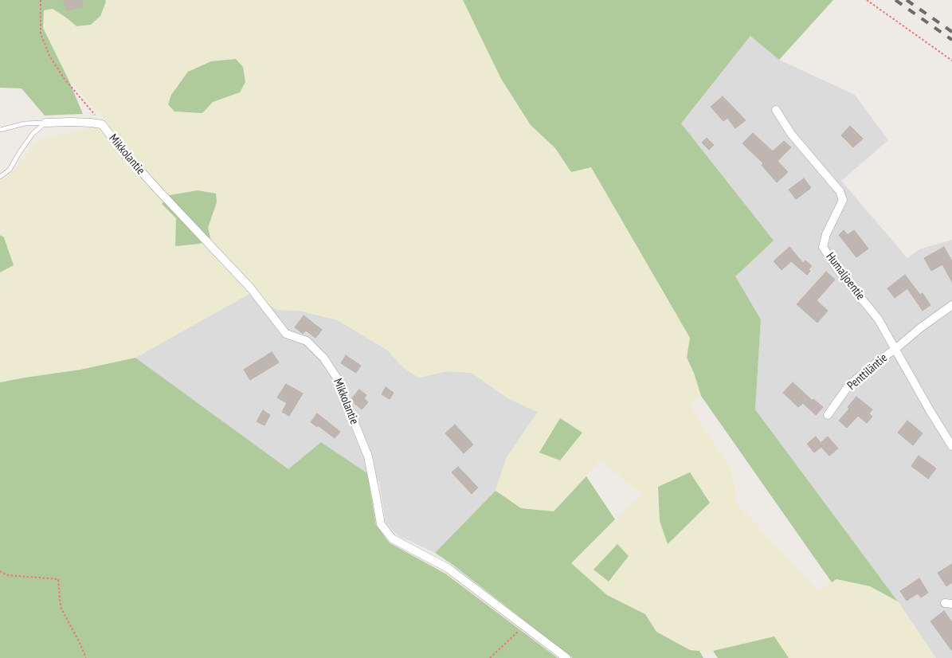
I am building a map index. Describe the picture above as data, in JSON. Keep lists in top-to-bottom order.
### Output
{
  "streets": {
    "street": ["Mikkolantie", "Humaljoentie", "Penttiläntie"]
  },
  "crossings": [
    ["Humaljoentie", "Penttiläntie"]
  ]
}
